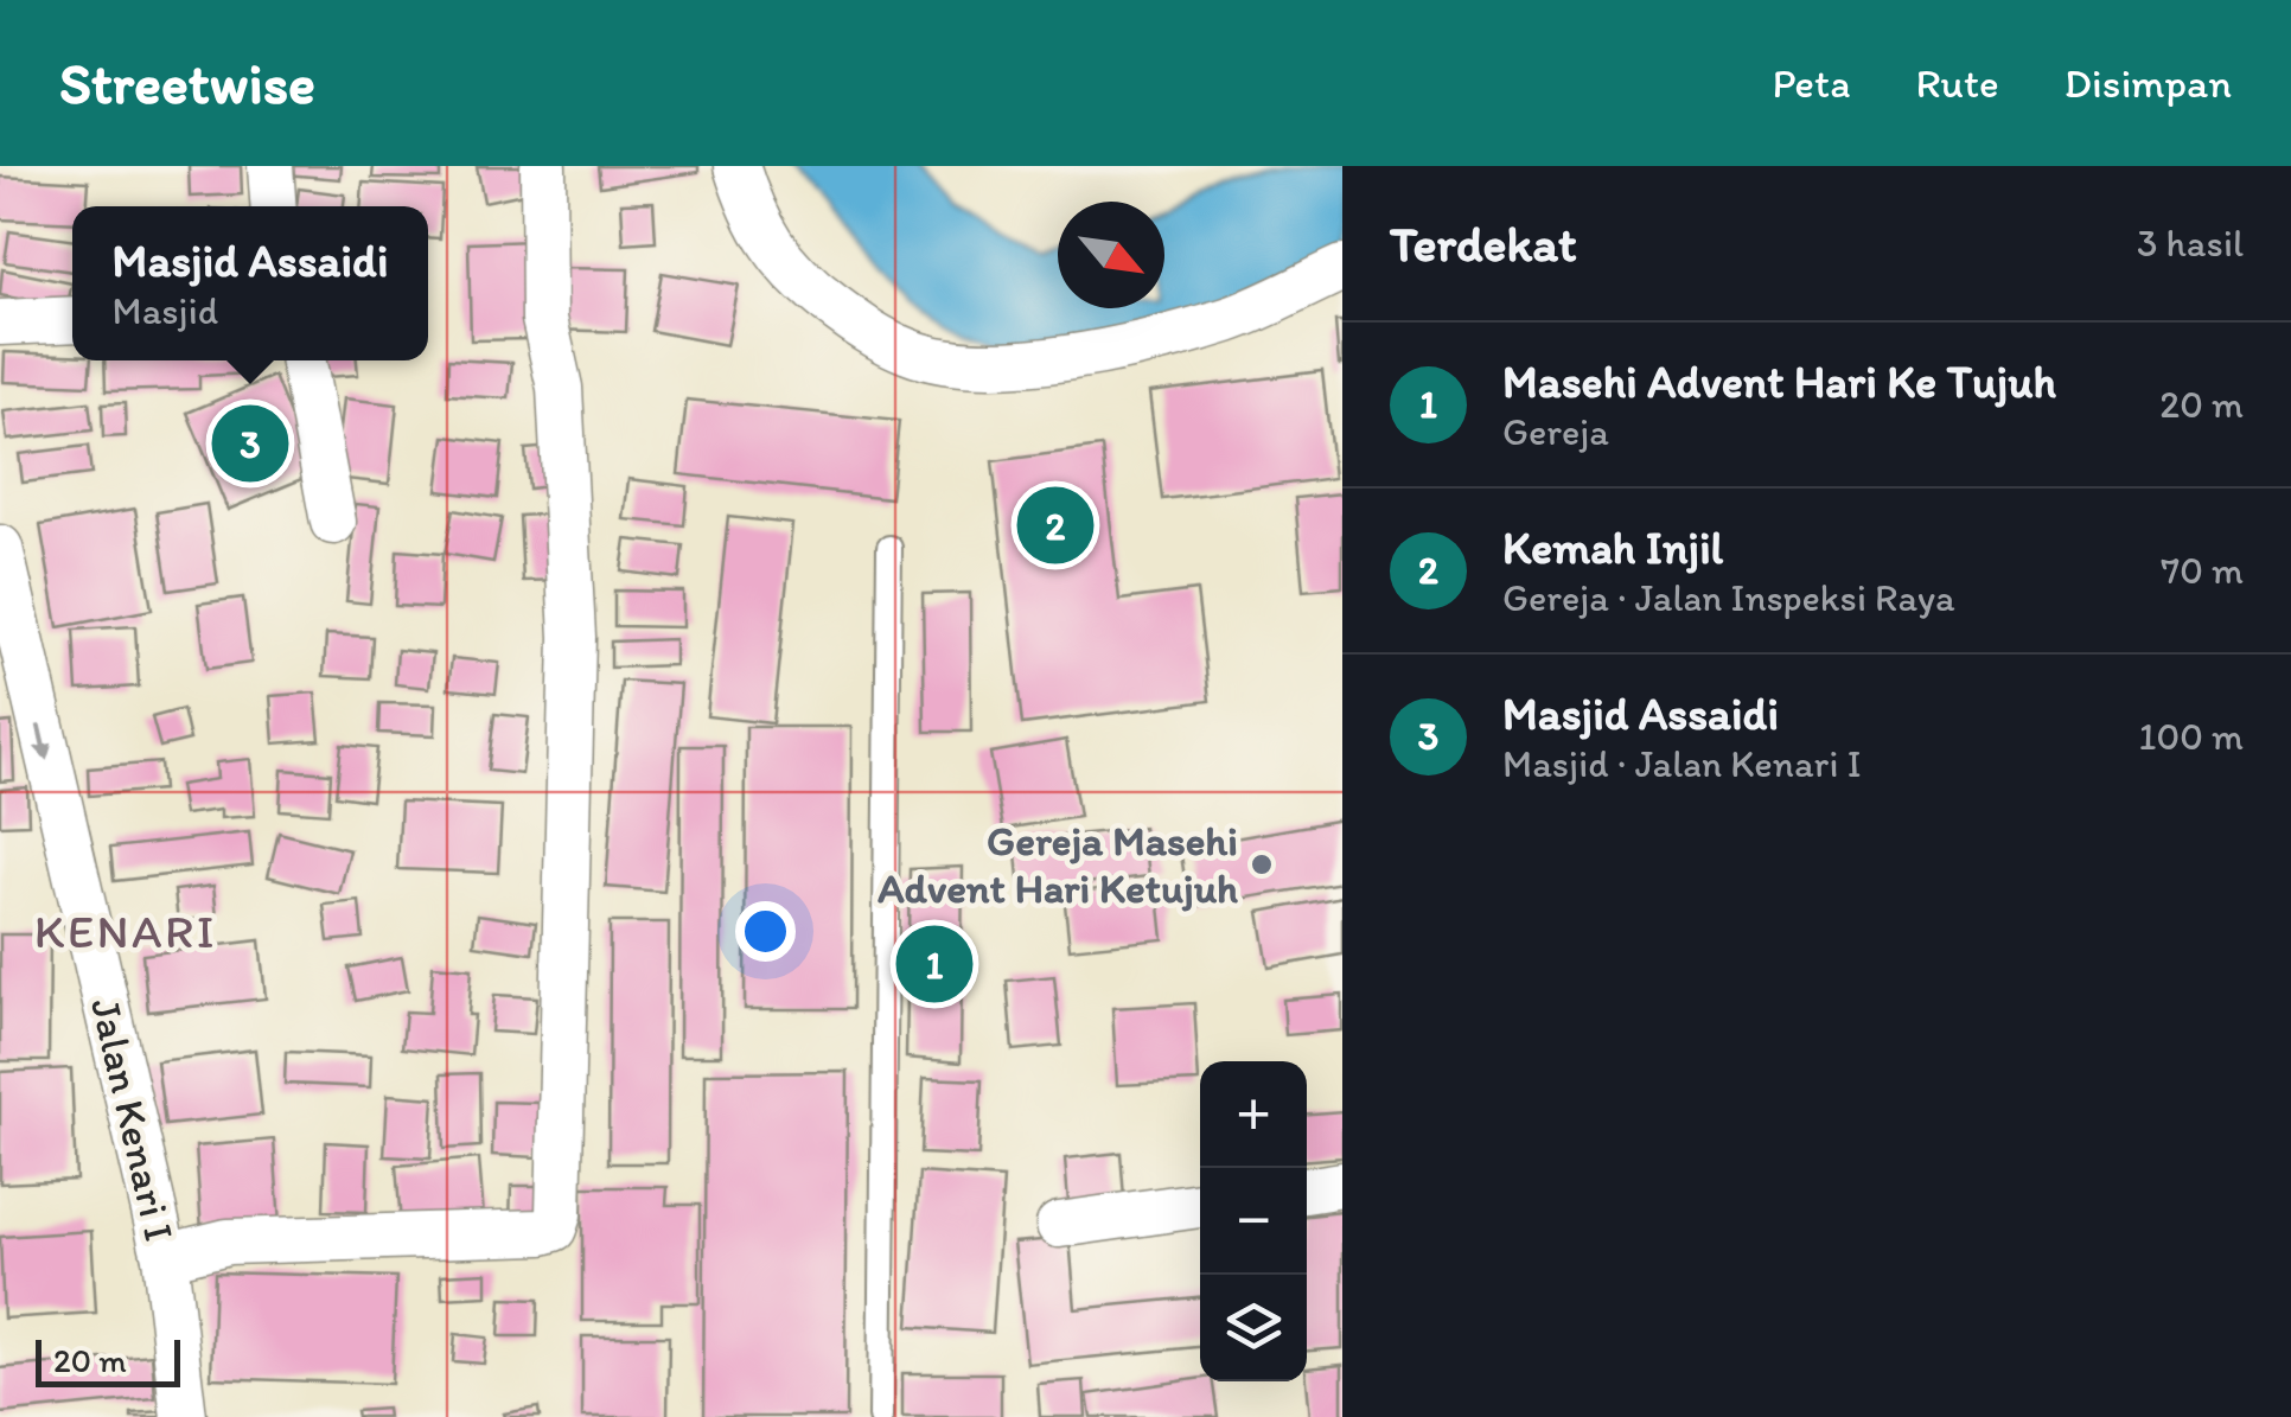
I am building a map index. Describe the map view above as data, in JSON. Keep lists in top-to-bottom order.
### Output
{
  "streets": {
    "street": ["Jalan Kenari I"]
  },
  "one_way": ["Jalan Kenari I"],
  "districts": ["KENARI"],
  "places": ["Gereja Masehi Advent Hari Ketujuh"],
  "scale_bar": "20 m",
  "north": "bottom right",
  "page": {
    "header": "Streetwise",
    "nav": ["Peta", "Rute", "Disimpan"],
    "heading": ["Terdekat", "3 hasil"],
    "popup": ["Masjid Assaidi", "Masjid"],
    "list": [
      {
        "mark": "1",
        "name": "Masehi Advent Hari Ke Tujuh",
        "note": "Gereja",
        "value": "20 m"
      },
      {
        "mark": "2",
        "name": "Kemah Injil",
        "note": "Gereja · Jalan Inspeksi Raya",
        "value": "70 m"
      },
      {
        "mark": "3",
        "name": "Masjid Assaidi",
        "note": "Masjid · Jalan Kenari I",
        "value": "100 m"
      }
    ],
    "pins": ["3", "2", "1"],
    "map_buttons": ["+", "−"],
    "scale": "20 m"
  }
}
